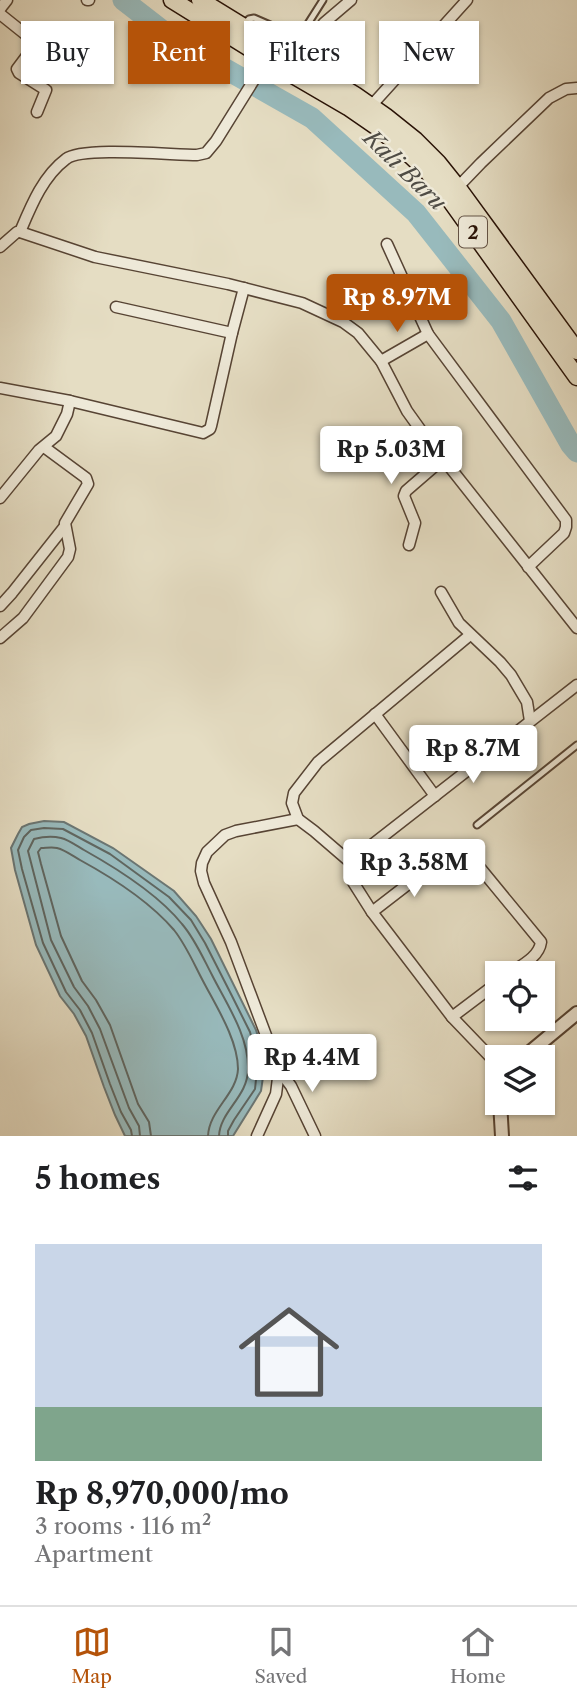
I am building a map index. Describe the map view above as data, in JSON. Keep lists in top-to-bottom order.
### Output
{
  "streets": {
    "highway": ["2"]
  },
  "water": ["Kali Baru"],
  "page": {
    "chip": [
      "Buy",
      "Rent",
      "Filters",
      "New"
    ],
    "price": [
      "Rp 8.97M",
      "Rp 5.03M",
      "Rp 8.7M",
      "Rp 3.58M",
      "Rp 4.4M"
    ],
    "heading": "5 homes",
    "list": [
      {
        "name": "Rp 8,970,000/mo",
        "note": "3 rooms · 116 m² · Apartment"
      }
    ],
    "tabs": ["Map", "Saved", "Home"]
  }
}
